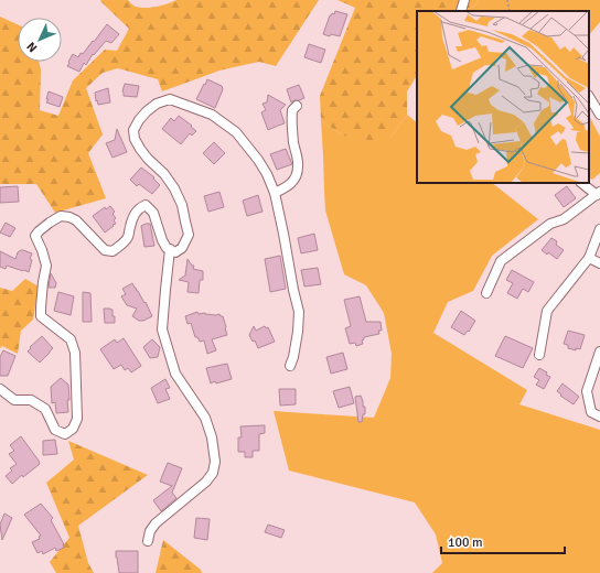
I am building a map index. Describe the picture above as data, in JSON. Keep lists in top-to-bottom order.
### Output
{
  "scale_bar": "100 m",
  "north": "bottom left"
}
